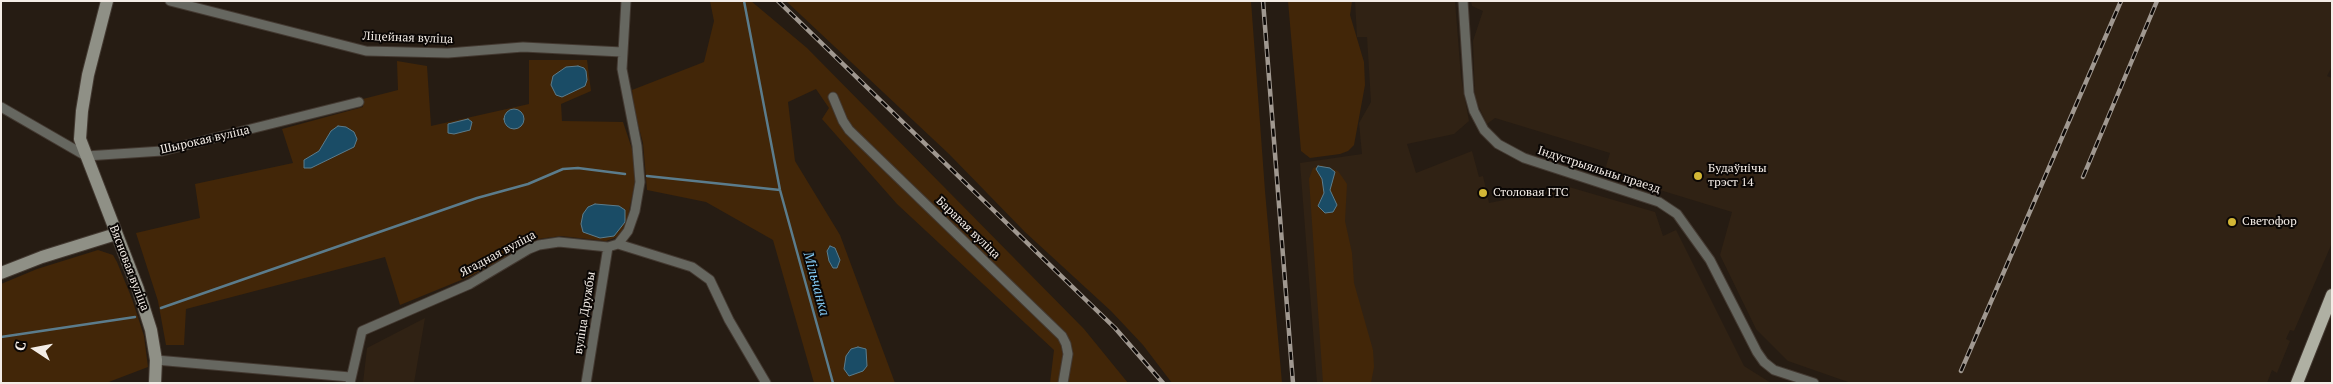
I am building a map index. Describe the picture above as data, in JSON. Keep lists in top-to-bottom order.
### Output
{
  "streets": {
    "street": [
      "Ліцейная вуліца",
      "Шырокая вуліца",
      "Індустрыяльны праезд",
      "Баравая вуліца",
      "Ягадная вуліца",
      "Вясновая вуліца",
      "вуліца Дружбы"
    ]
  },
  "crossings": [
    ["Шырокая вуліца", "Вясновая вуліца"],
    ["Ягадная вуліца", "вуліца Дружбы"]
  ],
  "water": ["Мільчанка"],
  "places": ["Будаўнічы трэст 14", "Столовая ГТС", "Светофор"],
  "north": "left"
}
